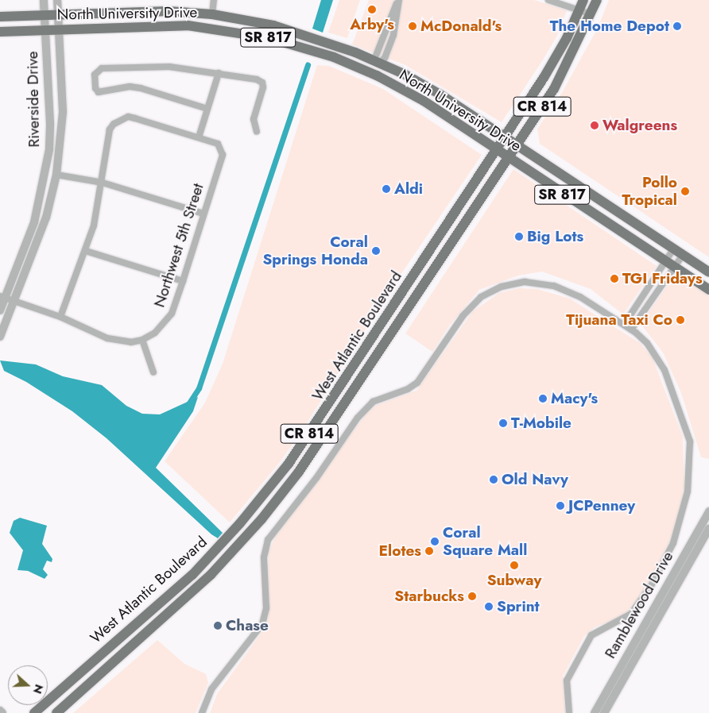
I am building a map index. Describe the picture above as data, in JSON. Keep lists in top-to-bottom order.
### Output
{
  "streets": {
    "main road": [
      "North University Drive",
      "SR 817",
      "CR 814",
      "West Atlantic Boulevard"
    ],
    "street": ["Riverside Drive", "Northwest 5th Street", "Ramblewood Drive"]
  },
  "crossings": [
    ["North University Drive", "Riverside Drive"],
    ["North University Drive", "West Atlantic Boulevard"]
  ],
  "places": [
    "Arby's",
    "McDonald's",
    "The Home Depot",
    "Walgreens",
    "Aldi",
    "Pollo Tropical",
    "Big Lots",
    "Coral Springs Honda",
    "TGI Fridays",
    "Tijuana Taxi Co",
    "Macy's",
    "T-Mobile",
    "Old Navy",
    "JCPenney",
    "Coral Square Mall",
    "Elotes",
    "Subway",
    "Starbucks",
    "Sprint",
    "Chase"
  ],
  "north": "right"
}
